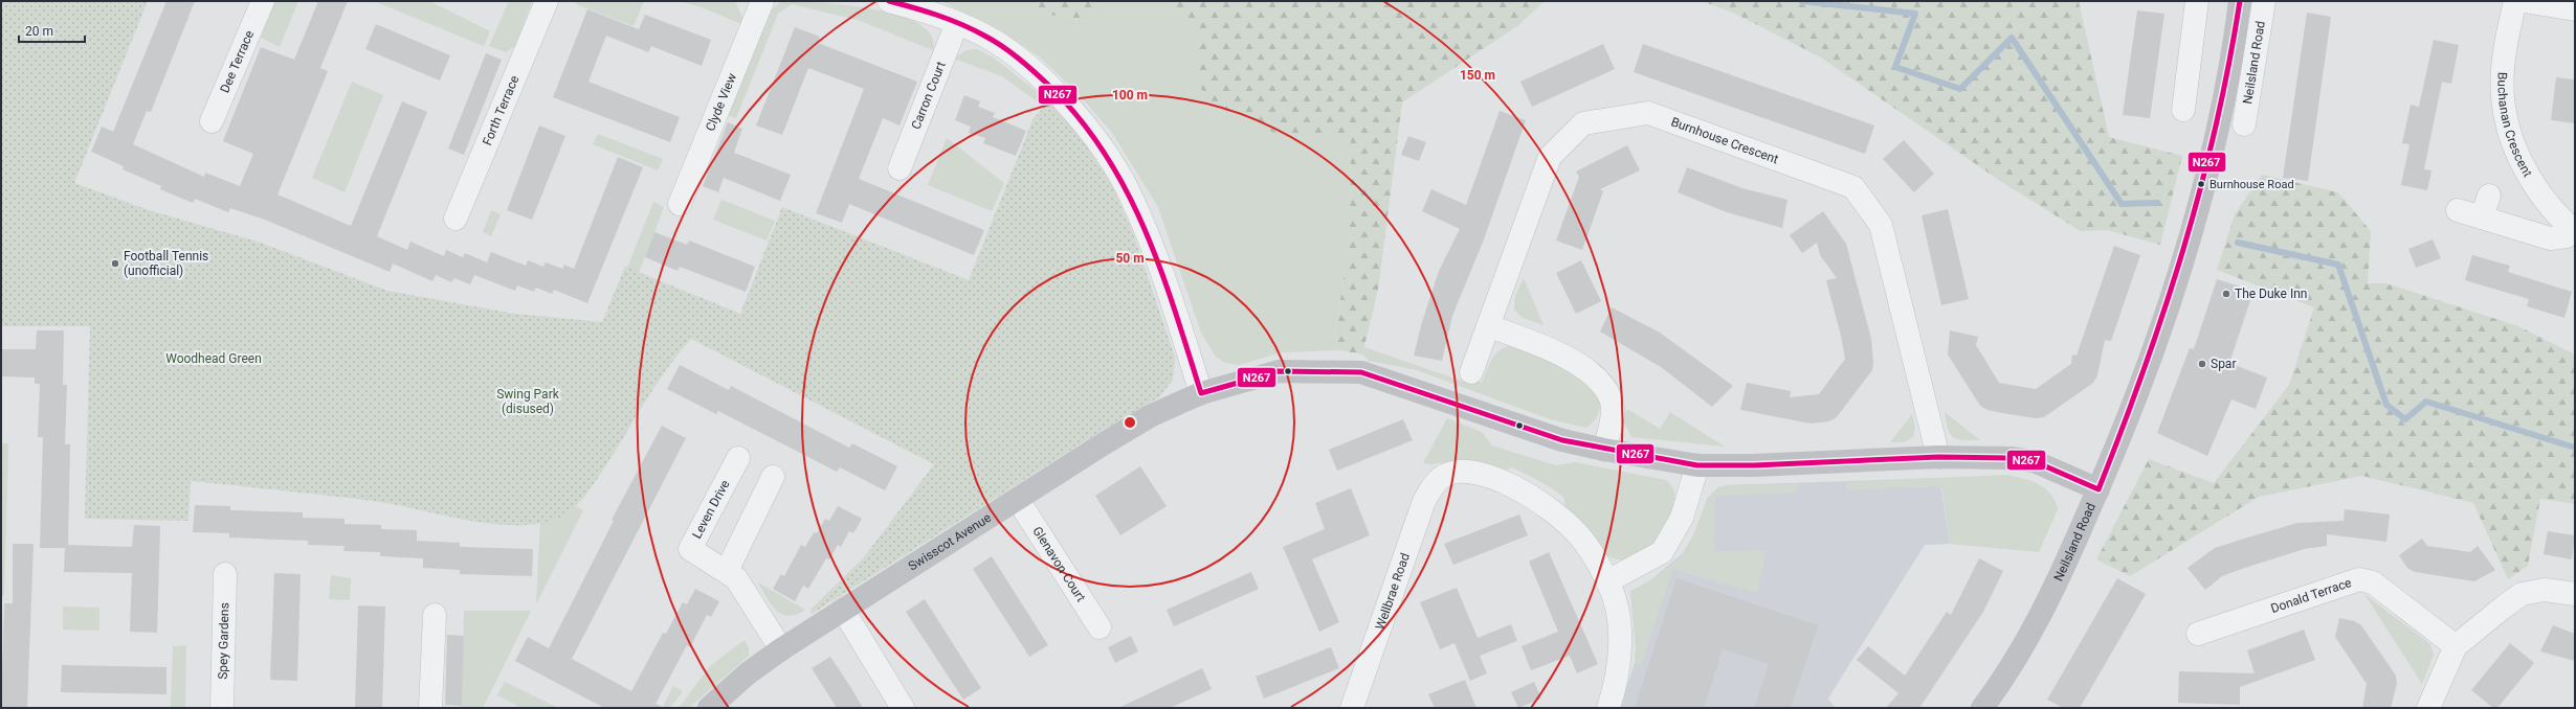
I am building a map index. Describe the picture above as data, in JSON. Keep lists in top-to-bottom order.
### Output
{
  "streets": {
    "street": [
      "Dee Terrace",
      "Neilsland Road",
      "Carron Court",
      "Clyde View",
      "Forth Terrace",
      "Buchanan Crescent",
      "Burnhouse Crescent",
      "Leven Drive",
      "Swisscot Avenue",
      "Glenavon Court",
      "Wellbrae Road",
      "Donald Terrace",
      "Spey Gardens"
    ]
  },
  "crossings": [
    ["Leven Drive", "Swisscot Avenue"],
    ["Swisscot Avenue", "Glenavon Court"]
  ],
  "parks": ["Woodhead Green", "Swing Park (disused)"],
  "places": [
    "Burnhouse Road",
    "Football Tennis (unofficial)",
    "The Duke Inn",
    "Spar"
  ],
  "lines": ["transit line N267"],
  "scale_bar": "20 m",
  "rings": ["150 m", "100 m", "50 m"]
}
